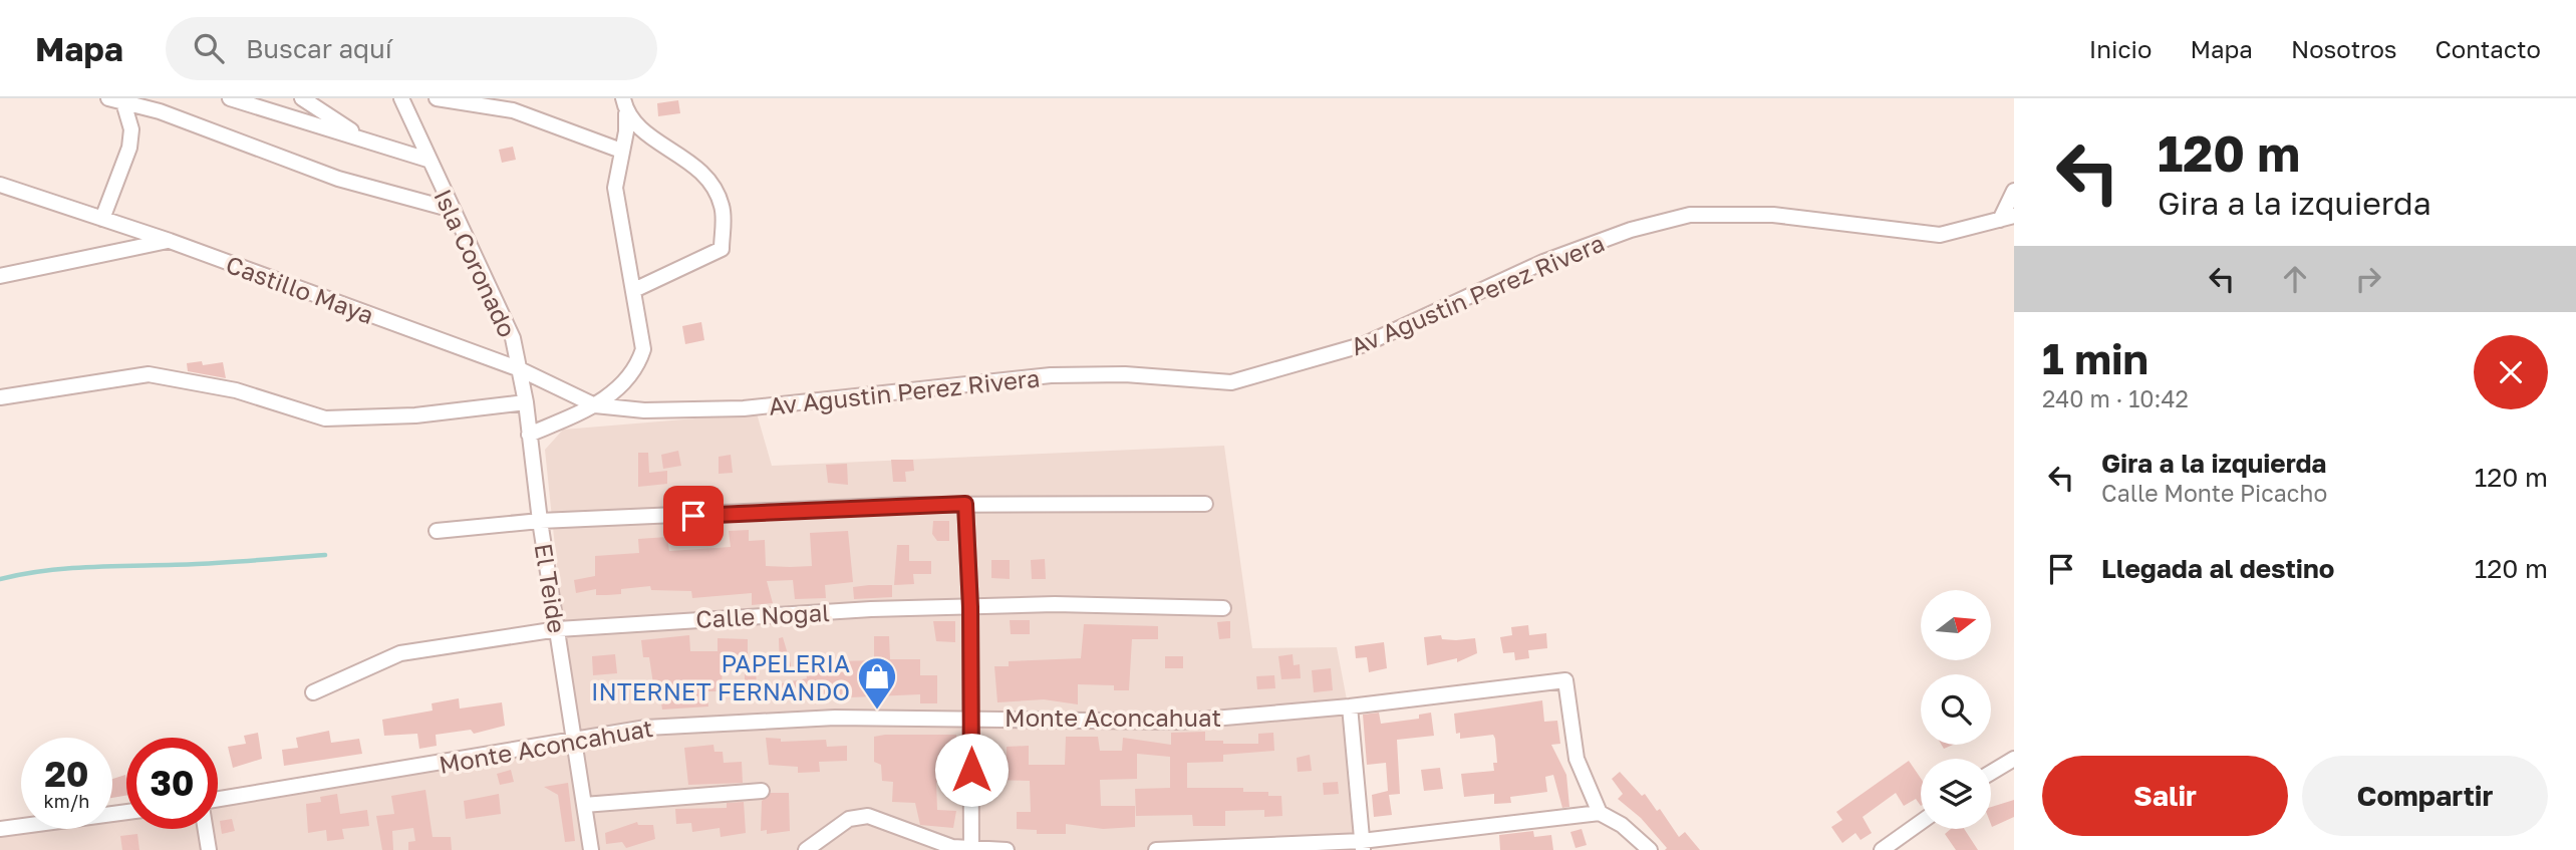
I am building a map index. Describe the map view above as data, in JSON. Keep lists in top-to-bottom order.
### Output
{
  "streets": {
    "street": [
      "Isla Coronado",
      "Castillo Maya",
      "Av Agustin Perez Rivera",
      "El Teide",
      "Calle Nogal",
      "Monte Aconcahuat"
    ]
  },
  "crossings": [
    ["Isla Coronado", "Castillo Maya"],
    ["Isla Coronado", "El Teide"],
    ["Castillo Maya", "Av Agustin Perez Rivera"],
    ["El Teide", "Calle Nogal"],
    ["El Teide", "Monte Aconcahuat"]
  ],
  "places": {
    "shop": ["PAPELERIA INTERNET FERNANDO"]
  },
  "north": "right",
  "page": {
    "header": "Mapa",
    "search": "Buscar aquí",
    "nav": [
      "Inicio",
      "Mapa",
      "Nosotros",
      "Contacto"
    ],
    "turn": ["120 m", "Gira a la izquierda"],
    "heading": ["1 min", "240 m · 10:42"],
    "list": [
      {
        "name": "Gira a la izquierda",
        "note": "Calle Monte Picacho",
        "value": "120 m"
      },
      {
        "name": "Llegada al destino",
        "value": "120 m"
      }
    ],
    "speed": "20 km/h",
    "limit": "30",
    "buttons": ["Salir", "Compartir"]
  }
}
